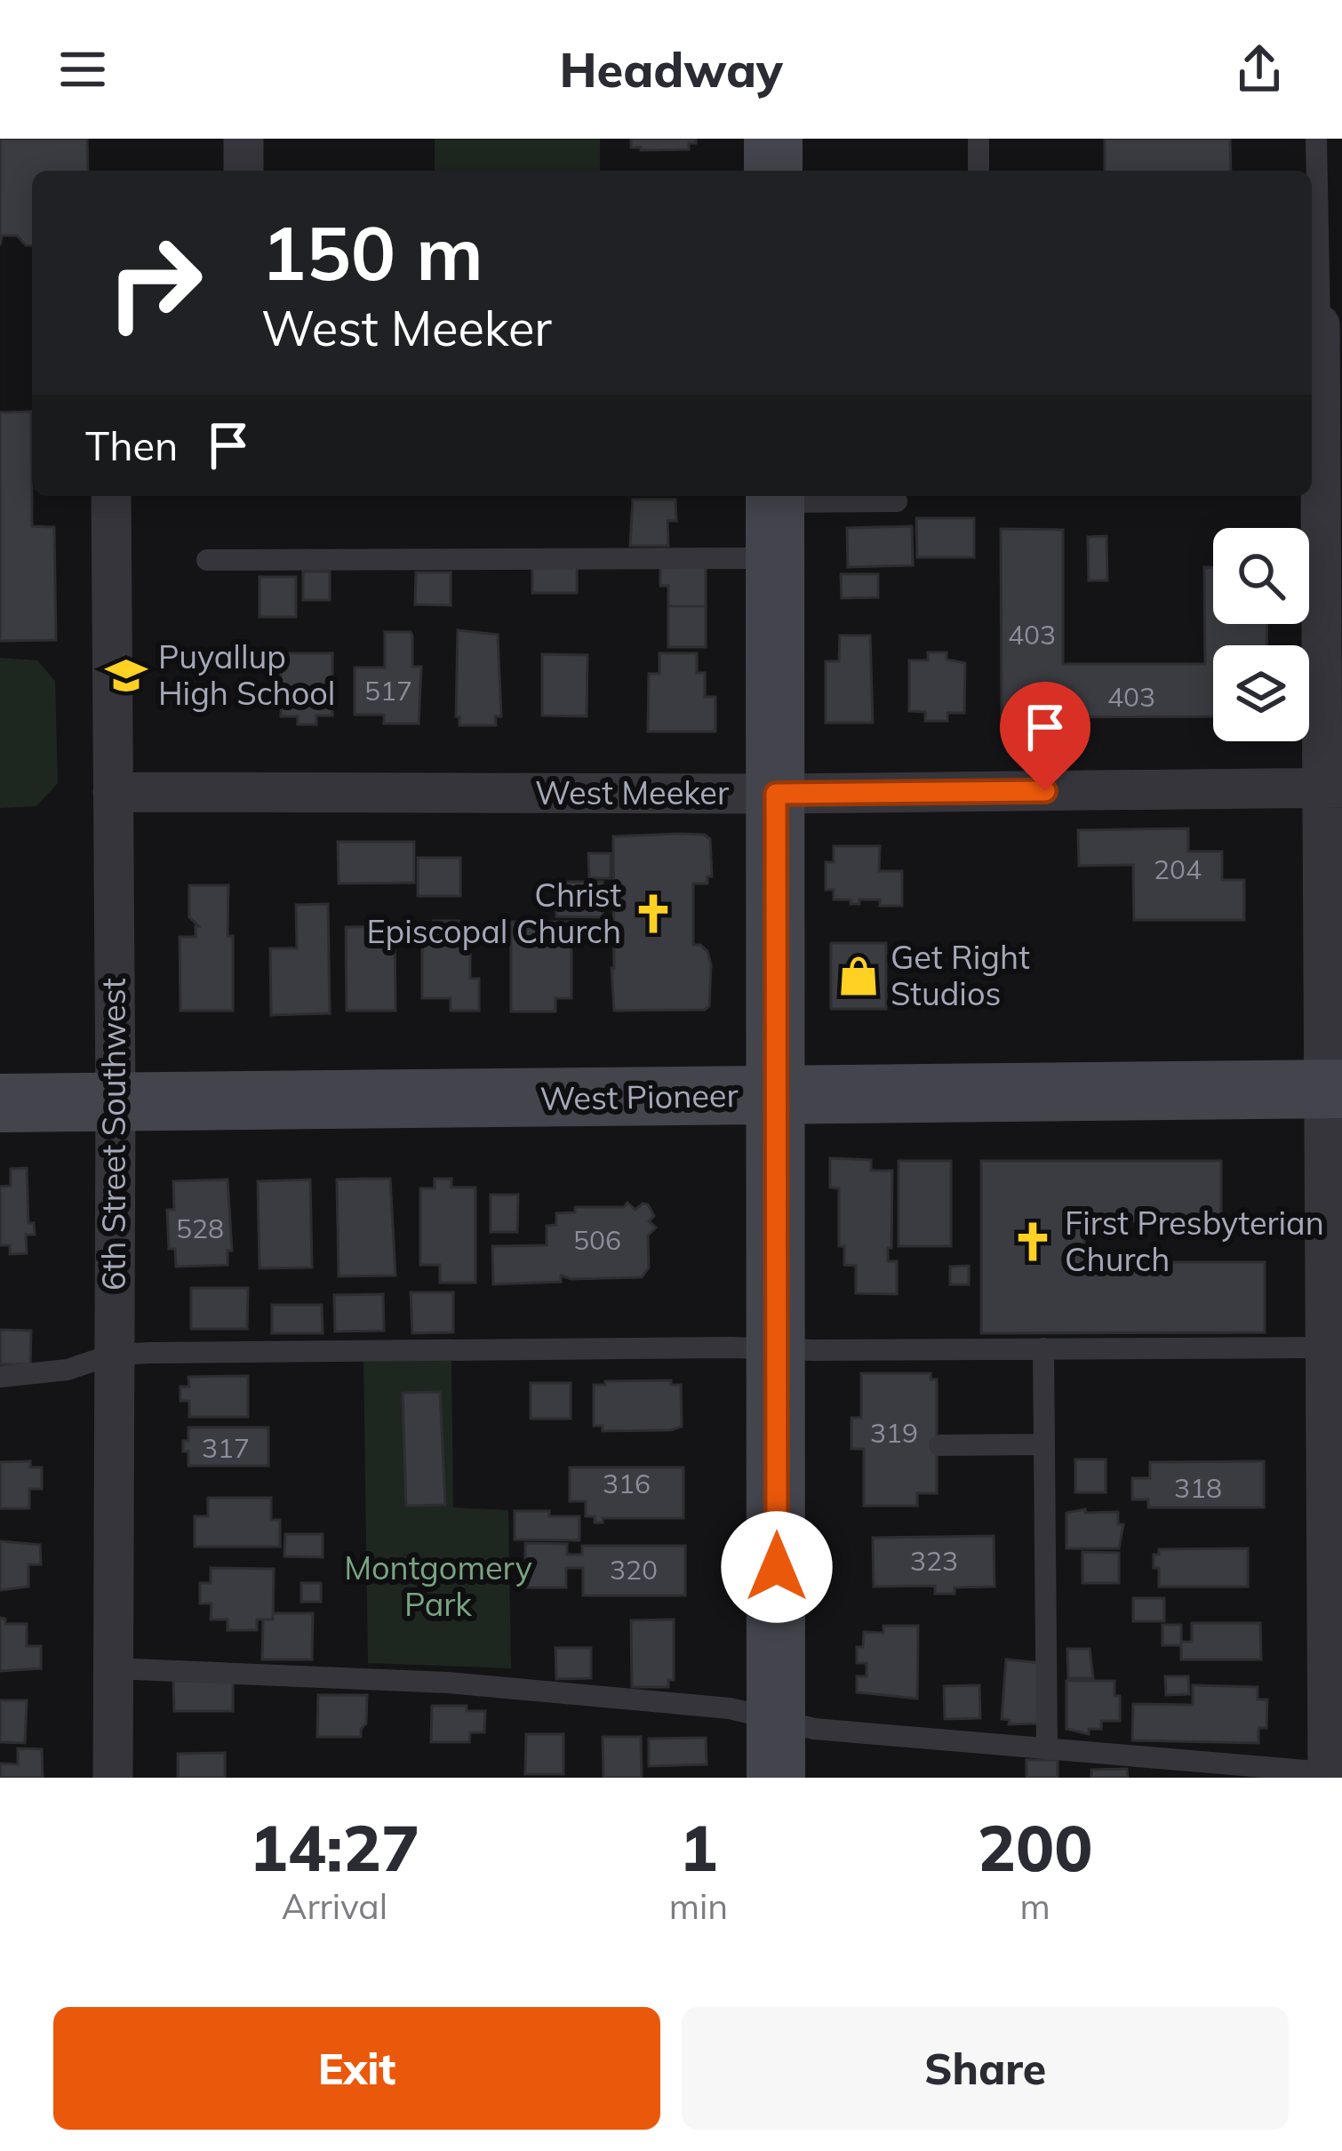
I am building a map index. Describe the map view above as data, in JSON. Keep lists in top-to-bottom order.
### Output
{
  "streets": {
    "main road": ["West Pioneer"],
    "street": ["West Meeker", "6th Street Southwest"]
  },
  "crossings": [
    ["West Meeker", "6th Street Southwest"],
    ["West Pioneer", "6th Street Southwest"]
  ],
  "parks": ["Montgomery Park"],
  "places": {
    "school or university": ["Puyallup High School"],
    "church": ["Christ Episcopal Church", "First Presbyterian Church"],
    "shop": ["Get Right Studios"]
  },
  "house_numbers": [
    "403",
    "517",
    "403",
    "204",
    "528",
    "506",
    "319",
    "317",
    "316",
    "318",
    "323",
    "320"
  ],
  "page": {
    "header": "Headway",
    "turn": ["150 m", "West Meeker"],
    "then": "Then",
    "eta": [
      "14:27",
      "Arrival",
      "1",
      "min",
      "200",
      "m"
    ],
    "buttons": ["Exit", "Share"]
  }
}
